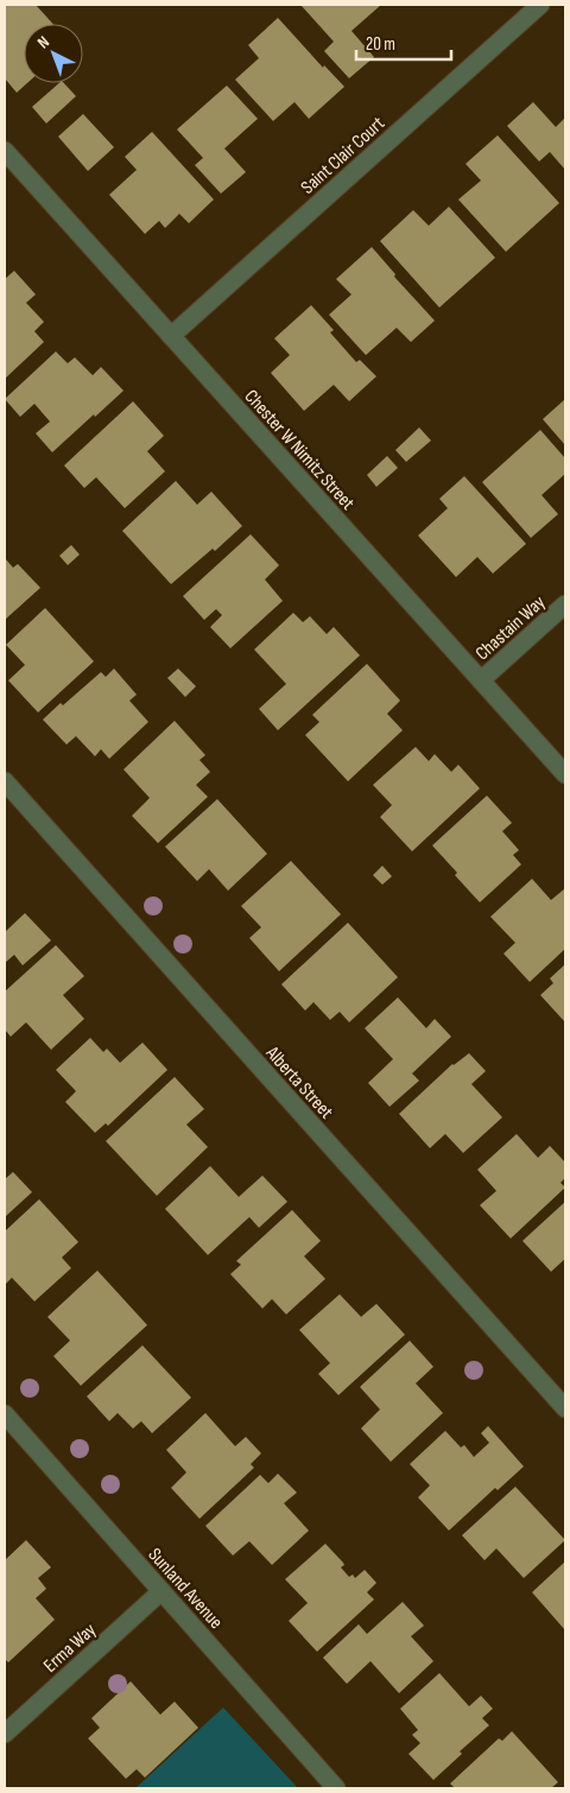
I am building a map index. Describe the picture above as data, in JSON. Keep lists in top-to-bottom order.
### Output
{
  "streets": {
    "street": [
      "Saint Clair Court",
      "Chester W Nimitz Street",
      "Chastain Way",
      "Alberta Street",
      "Sunland Avenue",
      "Erma Way"
    ]
  },
  "crossings": [
    ["Saint Clair Court", "Chester W Nimitz Street"],
    ["Chester W Nimitz Street", "Chastain Way"],
    ["Sunland Avenue", "Erma Way"]
  ],
  "scale_bar": "20 m",
  "north": "top left"
}
